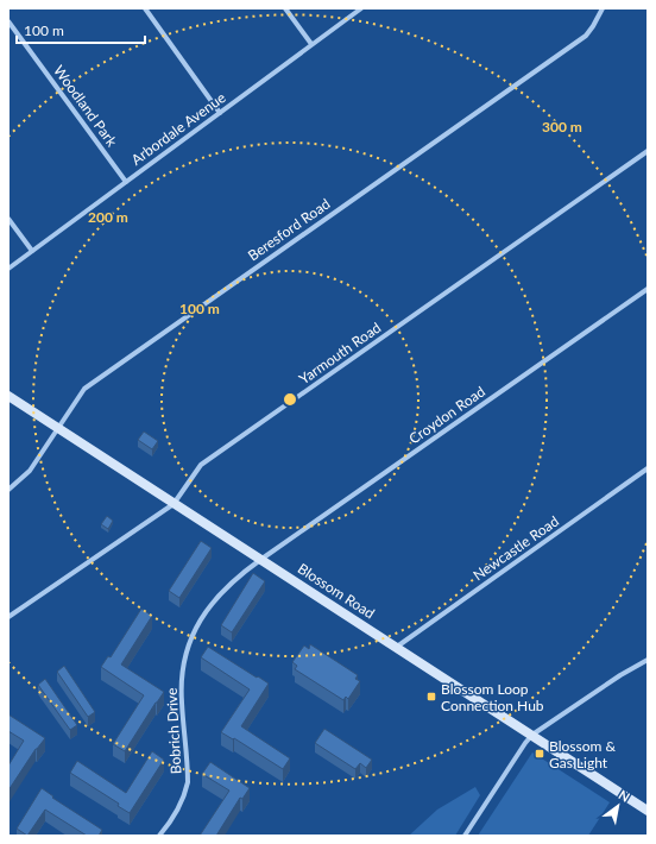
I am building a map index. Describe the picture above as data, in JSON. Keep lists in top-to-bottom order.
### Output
{
  "streets": {
    "street": [
      "Woodland Park",
      "Arbordale Avenue",
      "Beresford Road",
      "Yarmouth Road",
      "Croydon Road",
      "Newcastle Road",
      "Blossom Road",
      "Bobrich Drive"
    ]
  },
  "crossings": [
    ["Woodland Park", "Arbordale Avenue"],
    ["Beresford Road", "Blossom Road"],
    ["Yarmouth Road", "Blossom Road"],
    ["Croydon Road", "Blossom Road"],
    ["Croydon Road", "Bobrich Drive"],
    ["Newcastle Road", "Blossom Road"],
    ["Blossom Road", "Bobrich Drive"]
  ],
  "places": {
    "transit": ["Blossom Loop Connection Hub", "Blossom & Gas Light"]
  },
  "scale_bar": "100 m",
  "north": "top right",
  "rings": ["300 m", "200 m", "100 m"]
}
